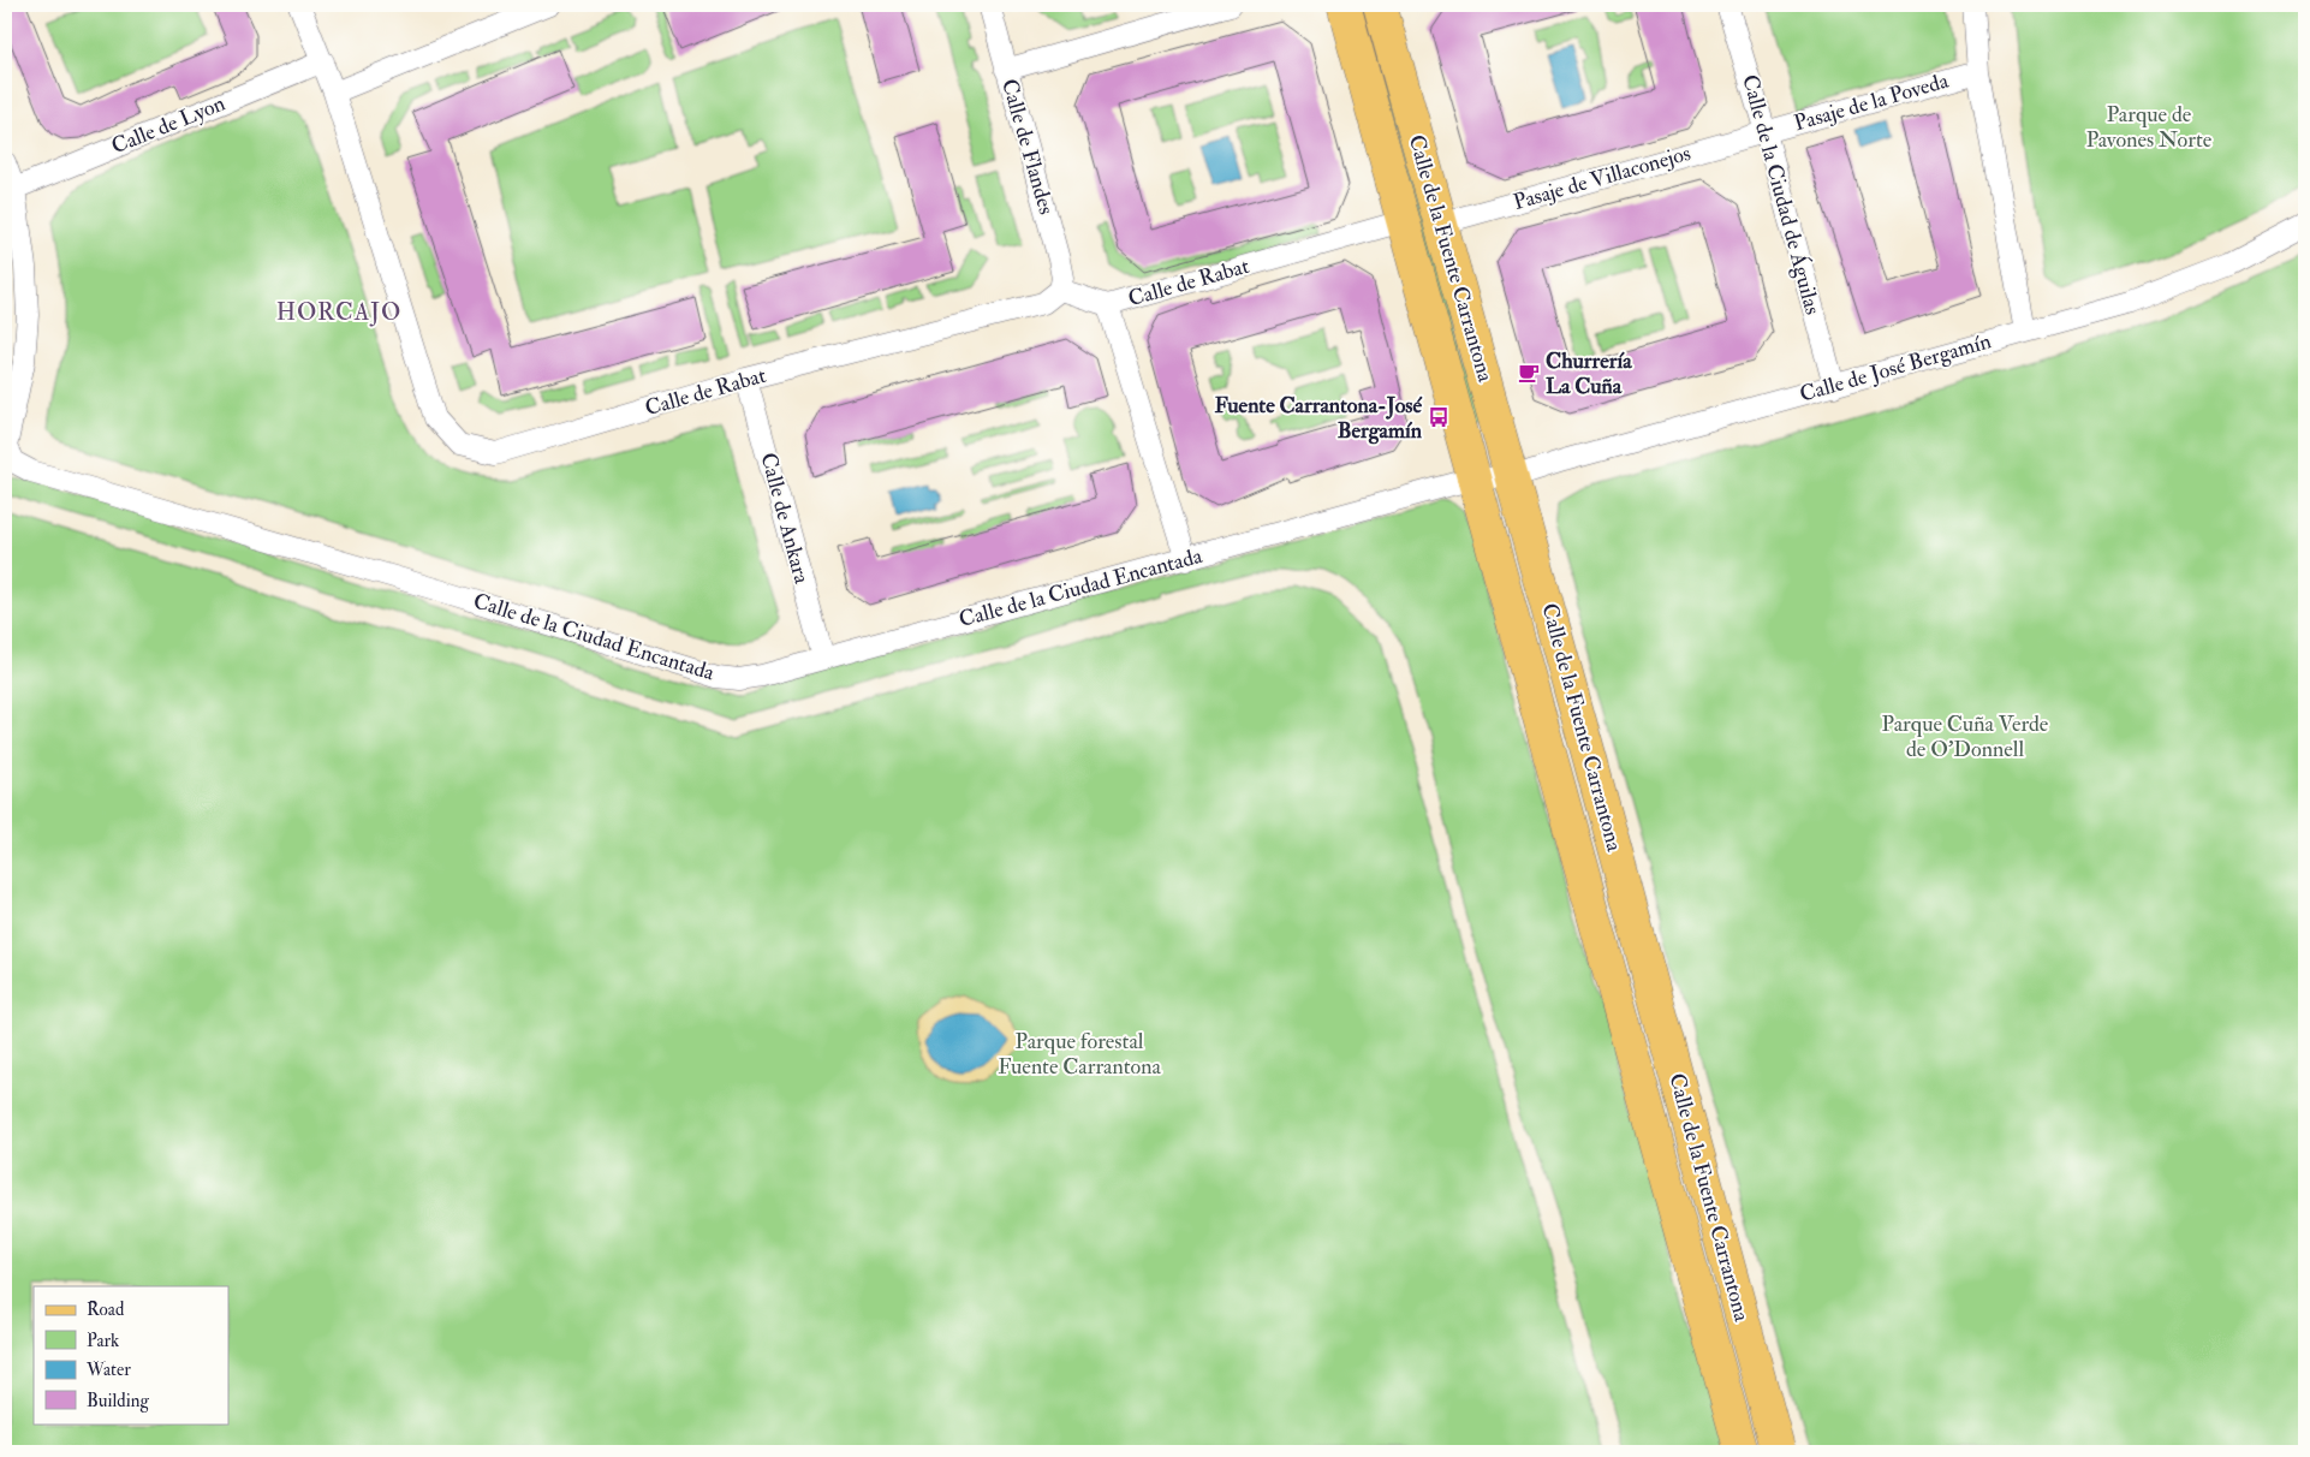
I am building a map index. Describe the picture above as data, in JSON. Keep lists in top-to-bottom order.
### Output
{
  "streets": {
    "main road": ["Calle de la Fuente Carrantona"],
    "street": [
      "Pasaje de la Poveda",
      "Calle de Lyon",
      "Calle de Flandes",
      "Pasaje de Villaconejos",
      "Calle de la Ciudad de Águilas",
      "Calle de Rabat",
      "Calle de José Bergamín",
      "Calle de Ankara",
      "Calle de la Ciudad Encantada"
    ]
  },
  "crossings": [
    ["Pasaje de la Poveda", "Pasaje de Villaconejos"],
    ["Pasaje de la Poveda", "Calle de la Ciudad de Águilas"],
    ["Calle de Lyon", "Calle de Rabat"],
    ["Calle de Lyon", "Calle de la Ciudad Encantada"],
    ["Calle de Flandes", "Calle de Rabat"],
    ["Pasaje de Villaconejos", "Calle de la Ciudad de Águilas"],
    ["Pasaje de Villaconejos", "Calle de la Fuente Carrantona"],
    ["Calle de la Ciudad de Águilas", "Calle de José Bergamín"],
    ["Calle de la Fuente Carrantona", "Calle de Rabat"],
    ["Calle de la Fuente Carrantona", "Calle de José Bergamín"],
    ["Calle de la Fuente Carrantona", "Calle de la Ciudad Encantada"],
    ["Calle de Rabat", "Calle de Ankara"],
    ["Calle de José Bergamín", "Calle de la Ciudad Encantada"],
    ["Calle de Ankara", "Calle de la Ciudad Encantada"]
  ],
  "districts": ["HORCAJO"],
  "parks": ["Parque de Pavones Norte", "Parque Cuña Verde de O'Donnell", "Parque forestal Fuente Carrantona"],
  "places": {
    "cafe": ["Churrería La Cuña"],
    "bus stop": ["Fuente Carrantona-José Bergamín"]
  },
  "legend": [
    "Road",
    "Park",
    "Water",
    "Building"
  ]
}
